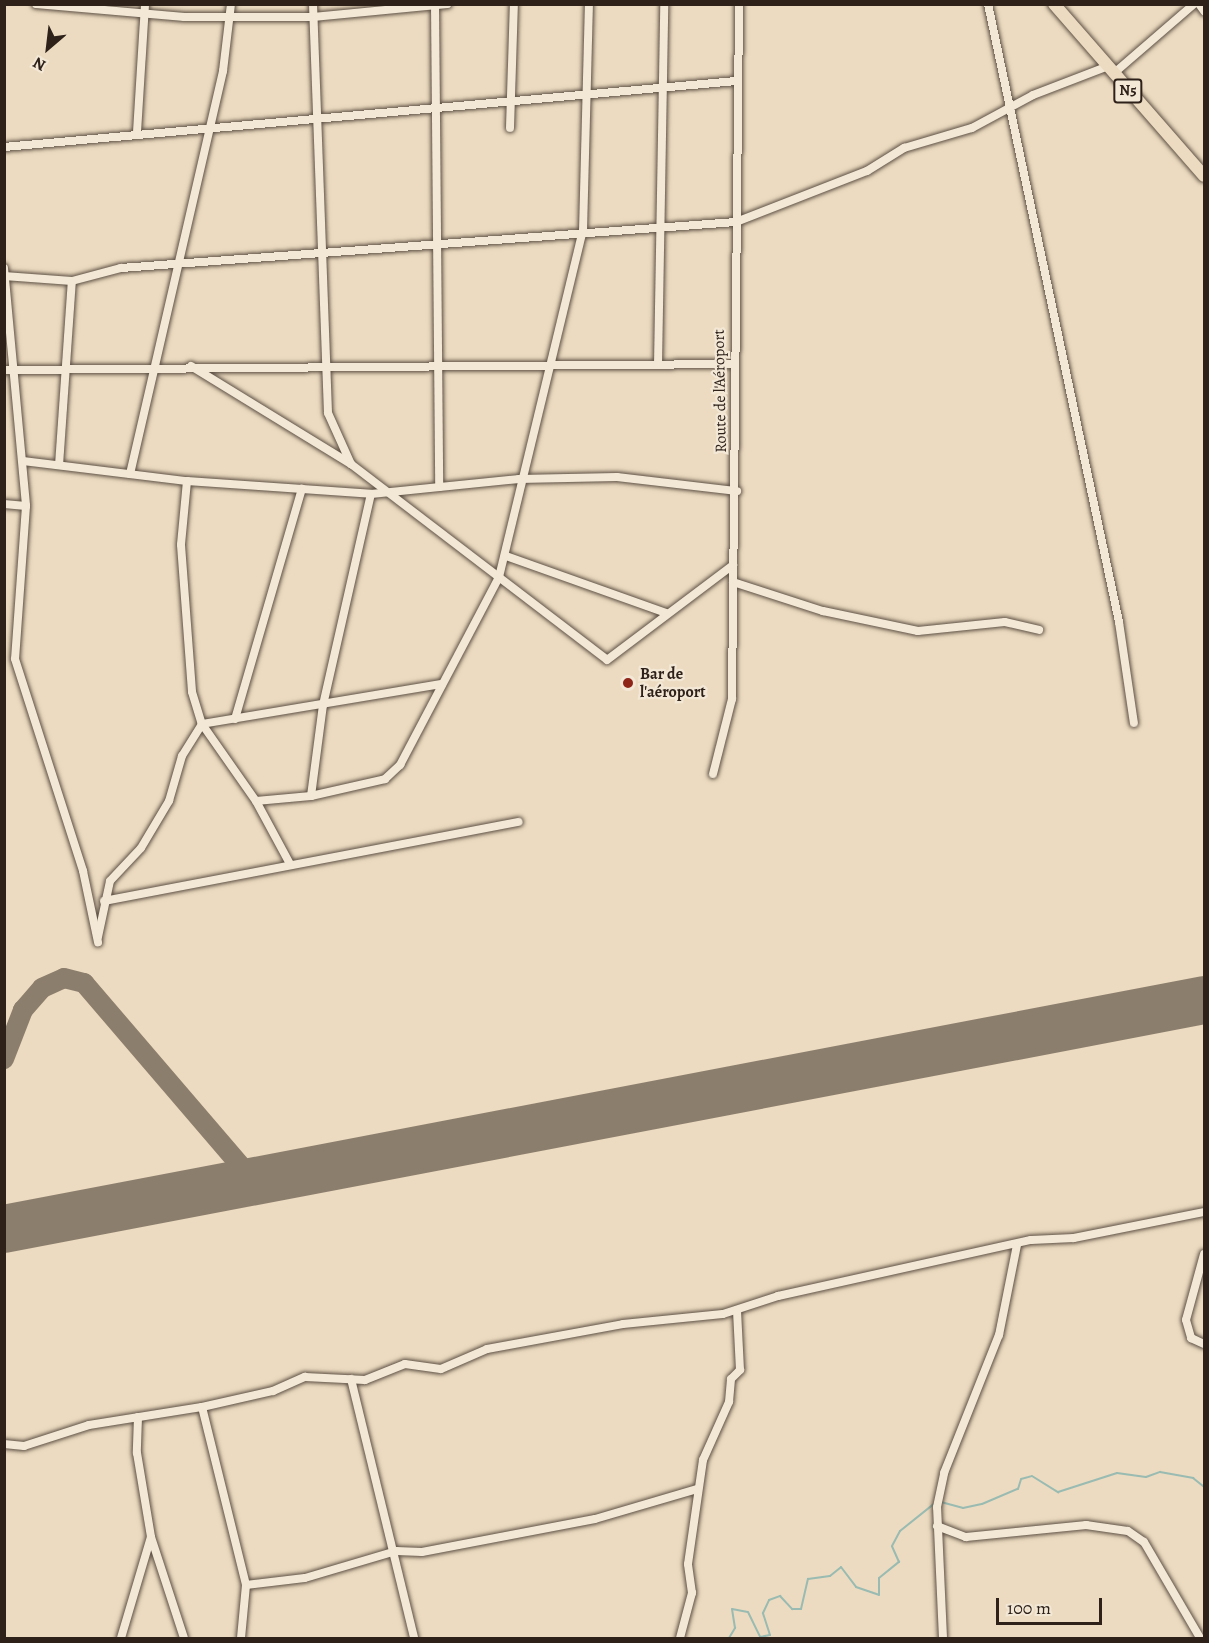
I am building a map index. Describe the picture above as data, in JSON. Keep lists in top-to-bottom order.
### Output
{
  "streets": {
    "highway": ["N5"],
    "street": ["Route de l'Aéroport"]
  },
  "places": ["Bar de l'aéroport"],
  "scale_bar": "100 m",
  "north": "bottom left"
}
